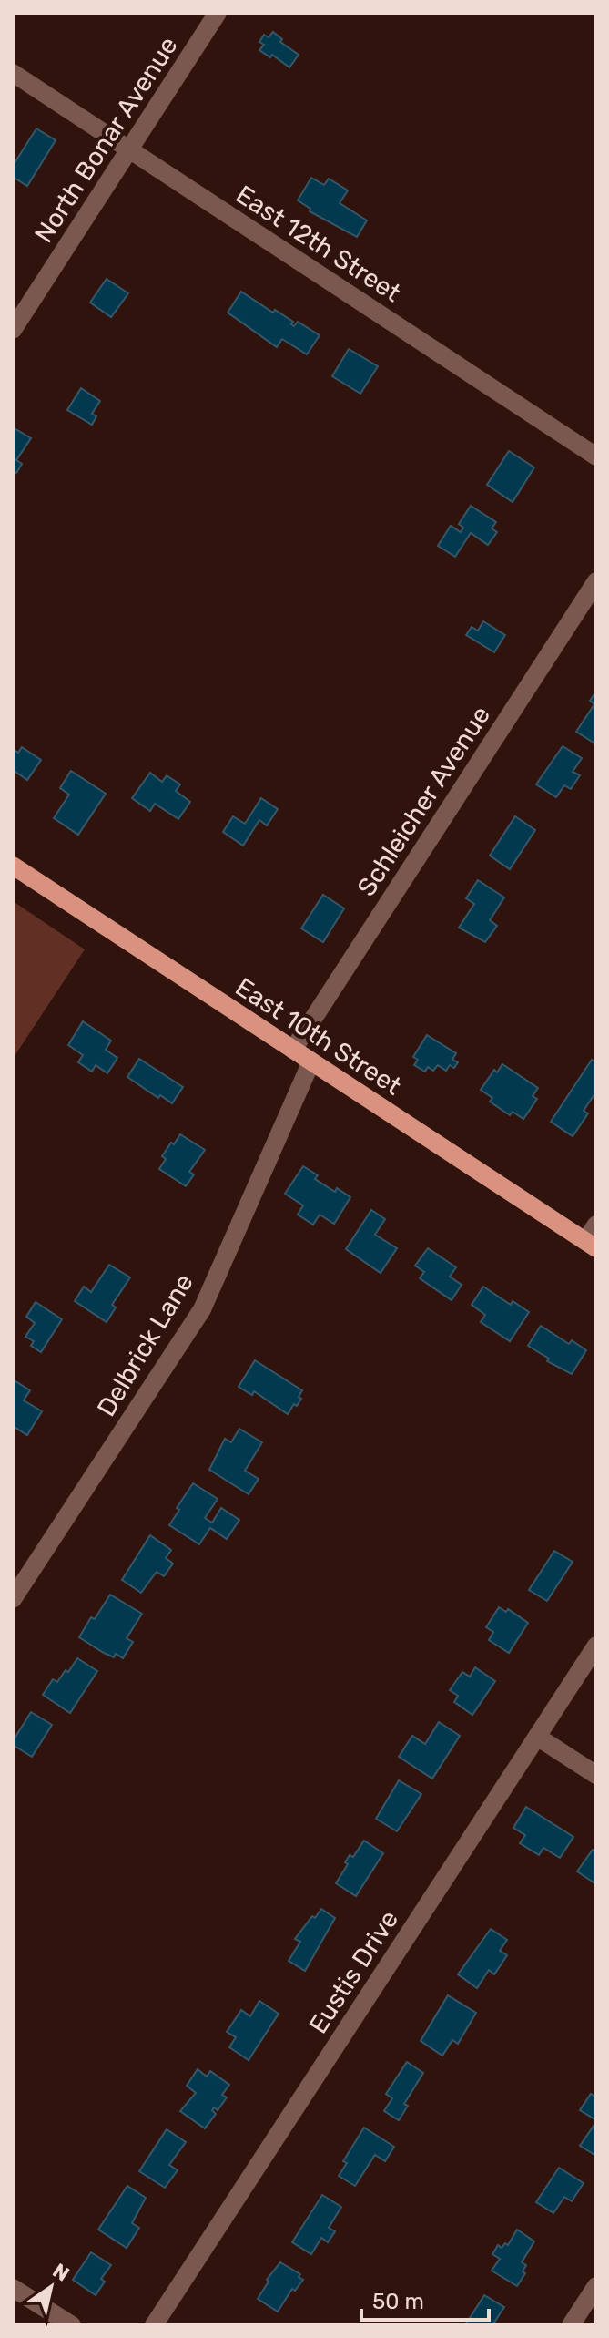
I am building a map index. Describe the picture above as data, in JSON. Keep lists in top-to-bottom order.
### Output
{
  "streets": {
    "main road": ["East 10th Street"],
    "street": [
      "North Bonar Avenue",
      "East 12th Street",
      "Schleicher Avenue",
      "Delbrick Lane",
      "Eustis Drive"
    ]
  },
  "crossings": [
    ["North Bonar Avenue", "East 12th Street"],
    ["Schleicher Avenue", "East 10th Street"],
    ["East 10th Street", "Delbrick Lane"]
  ],
  "scale_bar": "50 m",
  "north": "top right"
}
